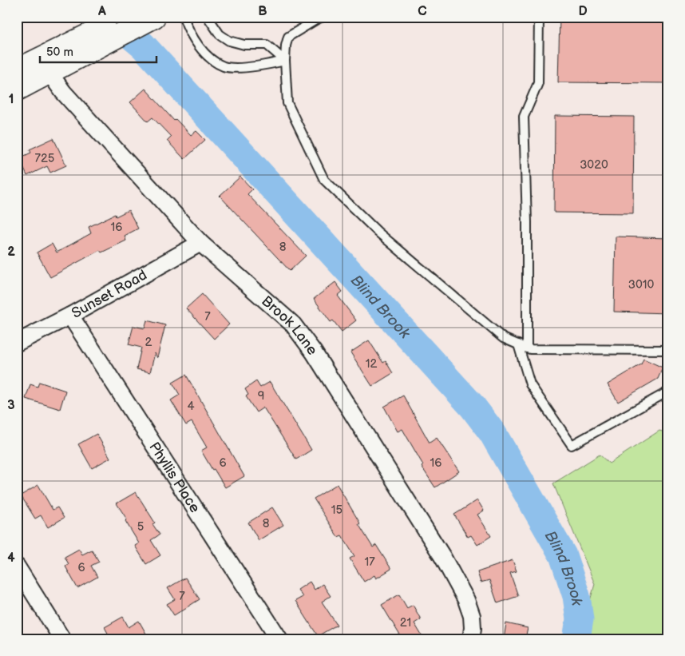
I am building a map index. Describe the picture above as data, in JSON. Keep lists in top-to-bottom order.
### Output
{
  "streets": {
    "street": ["Sunset Road", "Brook Lane", "Phyllis Place"]
  },
  "crossings": [
    ["Sunset Road", "Brook Lane"],
    ["Sunset Road", "Phyllis Place"]
  ],
  "water": ["Blind Brook"],
  "house_numbers": [
    "725",
    "3020",
    "16",
    "8",
    "3010",
    "7",
    "2",
    "12",
    "9",
    "4",
    "6",
    "16",
    "15",
    "8",
    "5",
    "17",
    "6",
    "7",
    "21"
  ],
  "scale_bar": "50 m",
  "grid": {
    "columns": [
      "A",
      "B",
      "C",
      "D"
    ],
    "rows": [
      "1",
      "2",
      "3",
      "4"
    ]
  }
}
